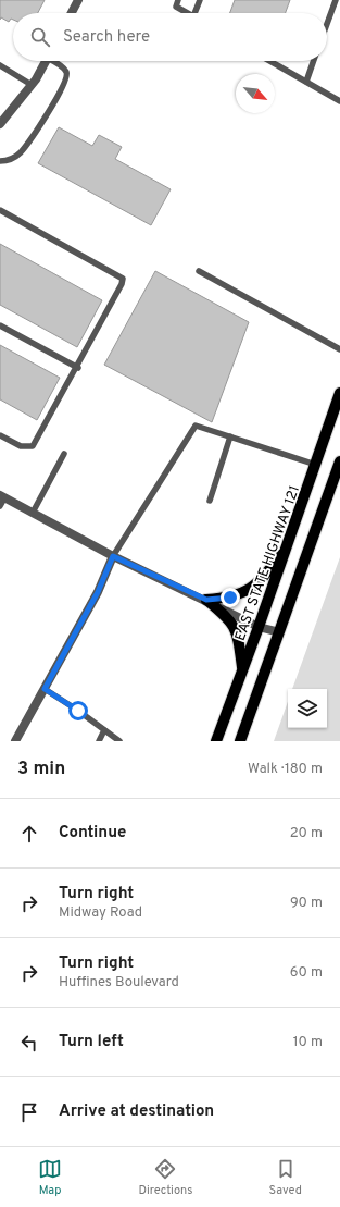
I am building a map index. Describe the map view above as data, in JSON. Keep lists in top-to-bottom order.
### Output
{
  "streets": {
    "main road": ["EAST STATE HIGHWAY 121"]
  },
  "north": "bottom right",
  "page": {
    "search": "Search here",
    "heading": ["3 min", "Walk · 180 m"],
    "list": [
      ["Continue", "20 m"],
      ["Turn right", "Midway Road", "90 m"],
      ["Turn right", "Huffines Boulevard", "60 m"],
      ["Turn left", "10 m"],
      "Arrive at destination"
    ],
    "nav": ["Map", "Directions", "Saved"]
  }
}
